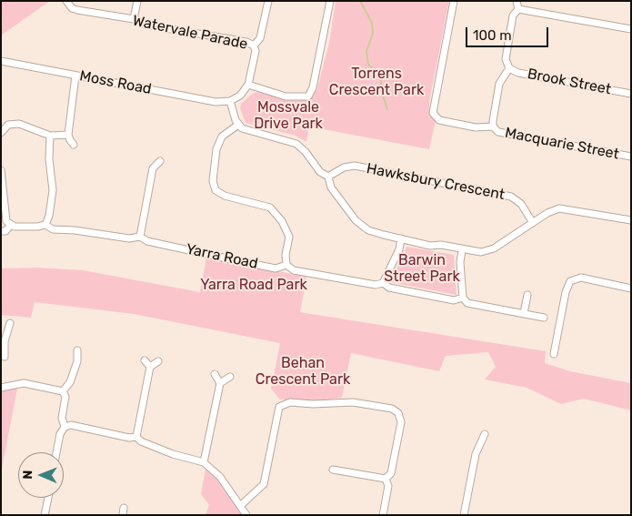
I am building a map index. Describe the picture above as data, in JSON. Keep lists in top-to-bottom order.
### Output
{
  "streets": {
    "street": [
      "Watervale Parade",
      "Brook Street",
      "Moss Road",
      "Macquarie Street",
      "Hawksbury Crescent",
      "Yarra Road"
    ]
  },
  "crossings": [
    ["Brook Street", "Macquarie Street"]
  ],
  "parks": [
    "Torrens Crescent Park",
    "Mossvale Drive Park",
    "Barwin Street Park",
    "Yarra Road Park",
    "Behan Crescent Park"
  ],
  "scale_bar": "100 m",
  "north": "left"
}
